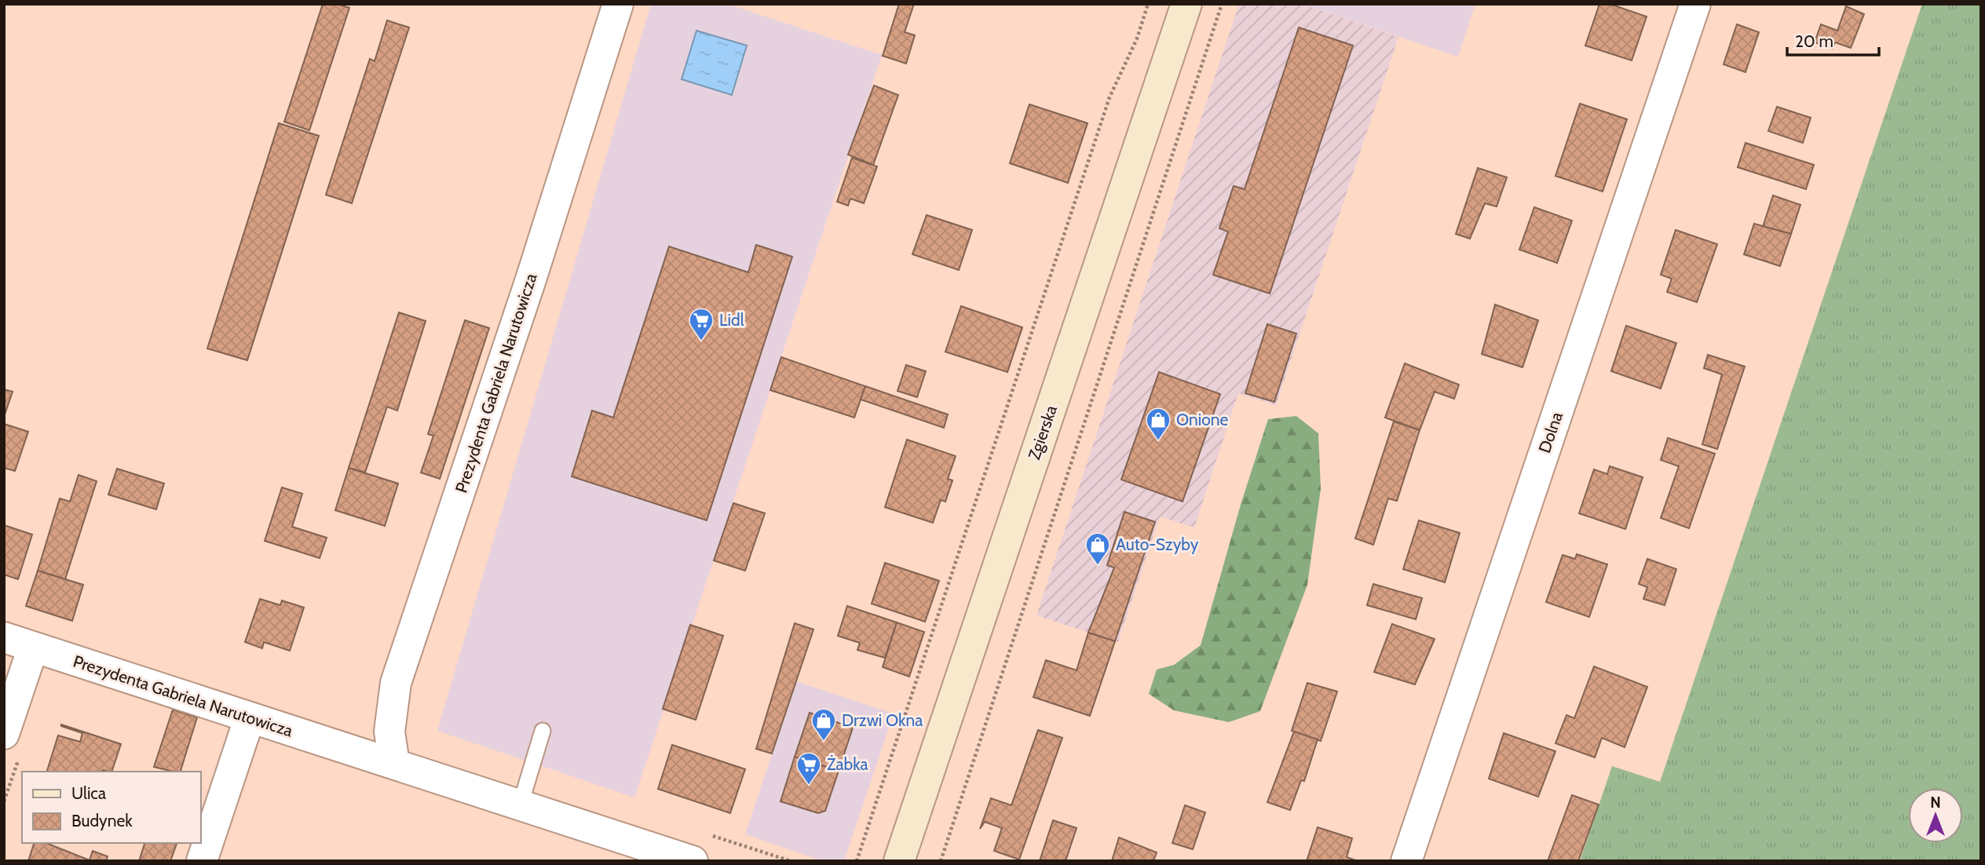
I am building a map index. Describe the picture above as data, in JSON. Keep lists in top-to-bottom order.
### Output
{
  "streets": {
    "main road": ["Zgierska"],
    "street": ["Prezydenta Gabriela Narutowicza", "Dolna"]
  },
  "places": {
    "supermarket": ["Lidl", "Żabka"],
    "shop": ["Onione", "Auto-Szyby", "Drzwi Okna"]
  },
  "legend": ["Ulica", "Budynek"],
  "scale_bar": "20 m",
  "north": "top"
}
